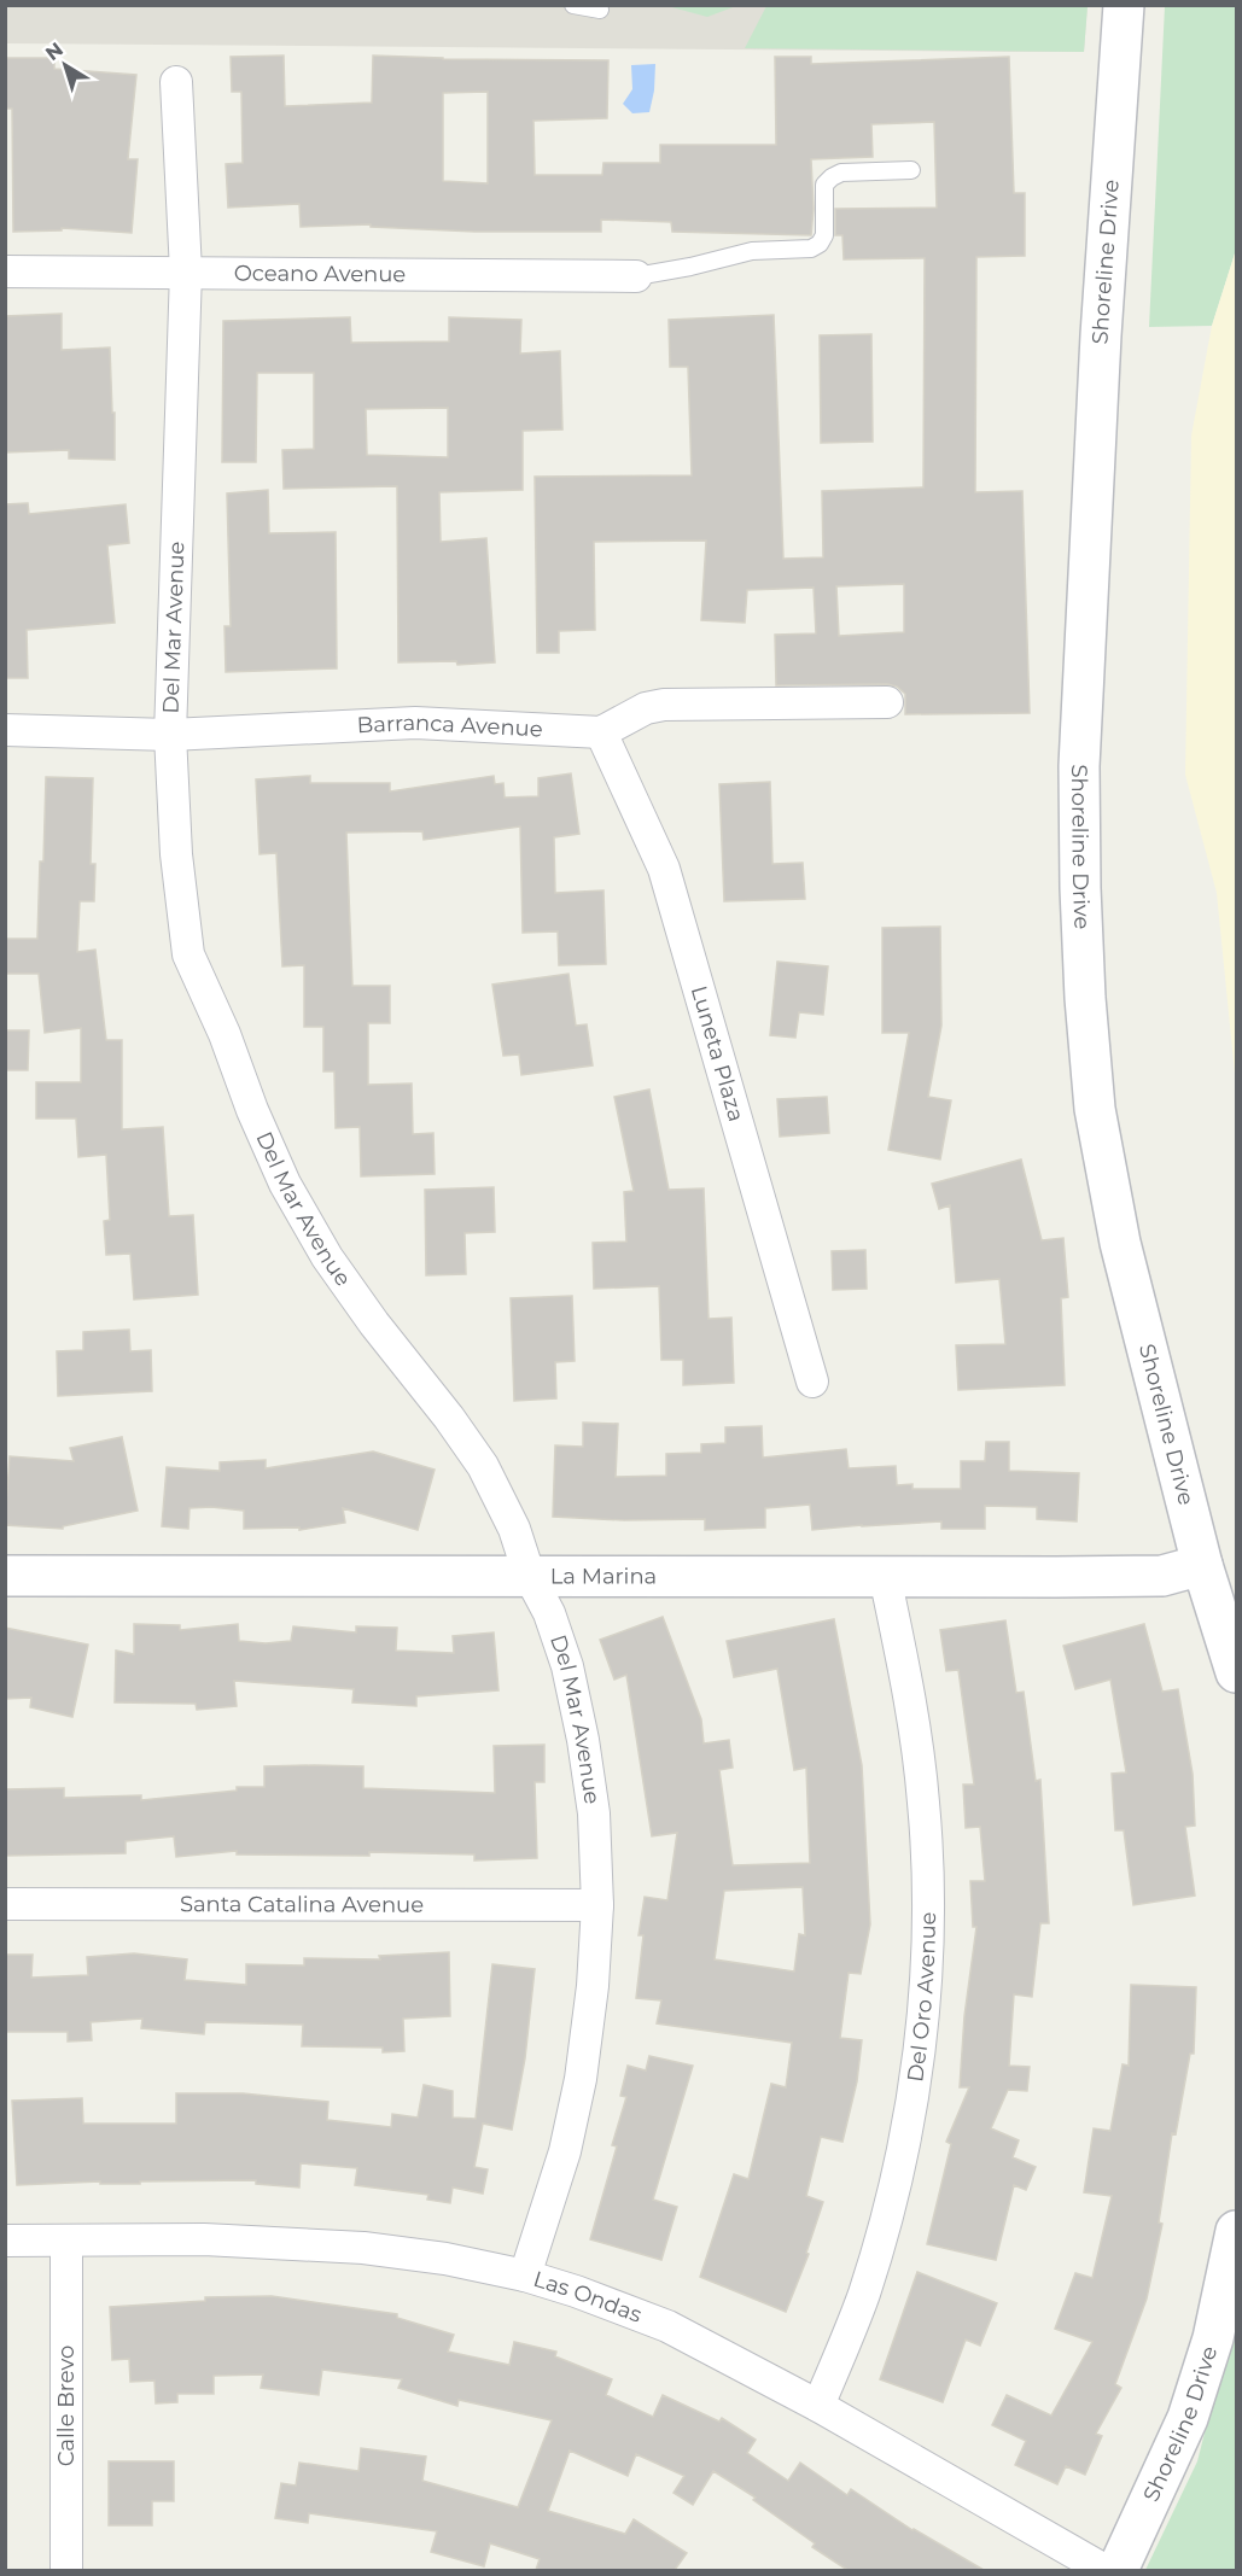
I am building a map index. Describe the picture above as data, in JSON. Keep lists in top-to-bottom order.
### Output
{
  "streets": {
    "main road": ["Shoreline Drive", "La Marina"],
    "street": [
      "Oceano Avenue",
      "Del Mar Avenue",
      "Barranca Avenue",
      "Luneta Plaza",
      "Santa Catalina Avenue",
      "Del Oro Avenue",
      "Las Ondas",
      "Calle Brevo"
    ]
  },
  "crossings": [
    ["Shoreline Drive", "La Marina"],
    ["Oceano Avenue", "Del Mar Avenue"],
    ["Del Mar Avenue", "Barranca Avenue"],
    ["Del Mar Avenue", "La Marina"],
    ["Del Mar Avenue", "Santa Catalina Avenue"],
    ["Del Mar Avenue", "Las Ondas"],
    ["Barranca Avenue", "Luneta Plaza"],
    ["La Marina", "Del Oro Avenue"],
    ["Del Oro Avenue", "Las Ondas"],
    ["Las Ondas", "Calle Brevo"]
  ],
  "north": "top left"
}
